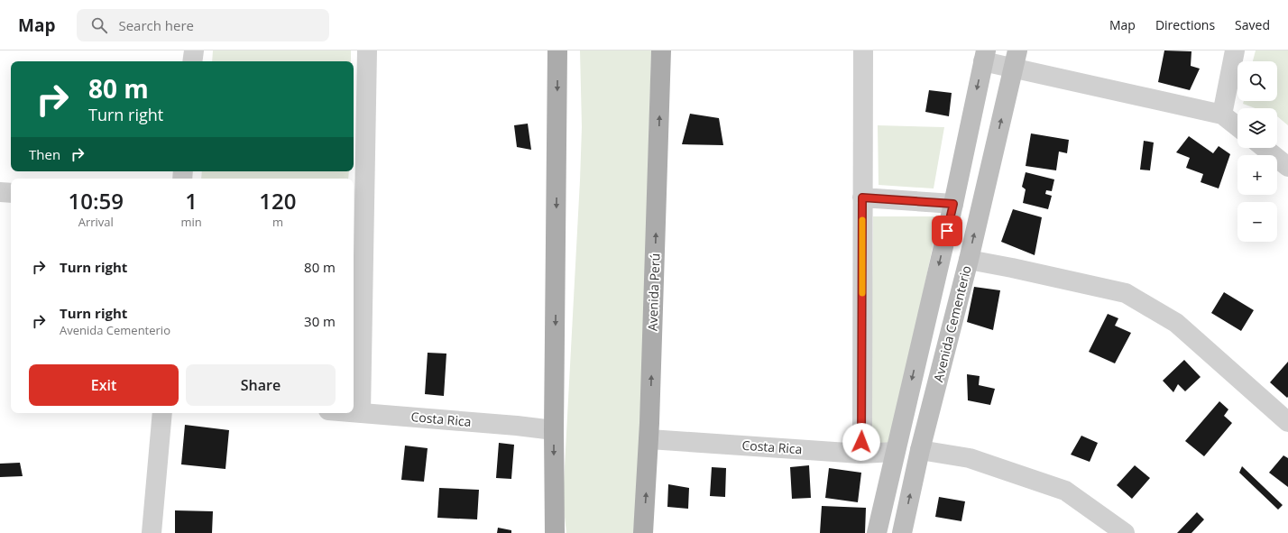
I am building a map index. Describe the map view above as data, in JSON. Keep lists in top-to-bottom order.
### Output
{
  "streets": {
    "main road": ["Avenida Perú", "Avenida Cementerio"],
    "street": ["Costa Rica"]
  },
  "crossings": [
    ["Avenida Perú", "Costa Rica"],
    ["Avenida Cementerio", "Costa Rica"]
  ],
  "page": {
    "header": "Map",
    "search": "Search here",
    "nav": ["Map", "Directions", "Saved"],
    "map_buttons": ["+", "−"],
    "turn": ["80 m", "Turn right"],
    "then": "Then",
    "eta": [
      "10:59",
      "Arrival",
      "1",
      "min",
      "120",
      "m"
    ],
    "list": [
      {
        "name": "Turn right",
        "value": "80 m"
      },
      {
        "name": "Turn right",
        "note": "Avenida Cementerio",
        "value": "30 m"
      }
    ],
    "buttons": ["Exit", "Share"]
  }
}
